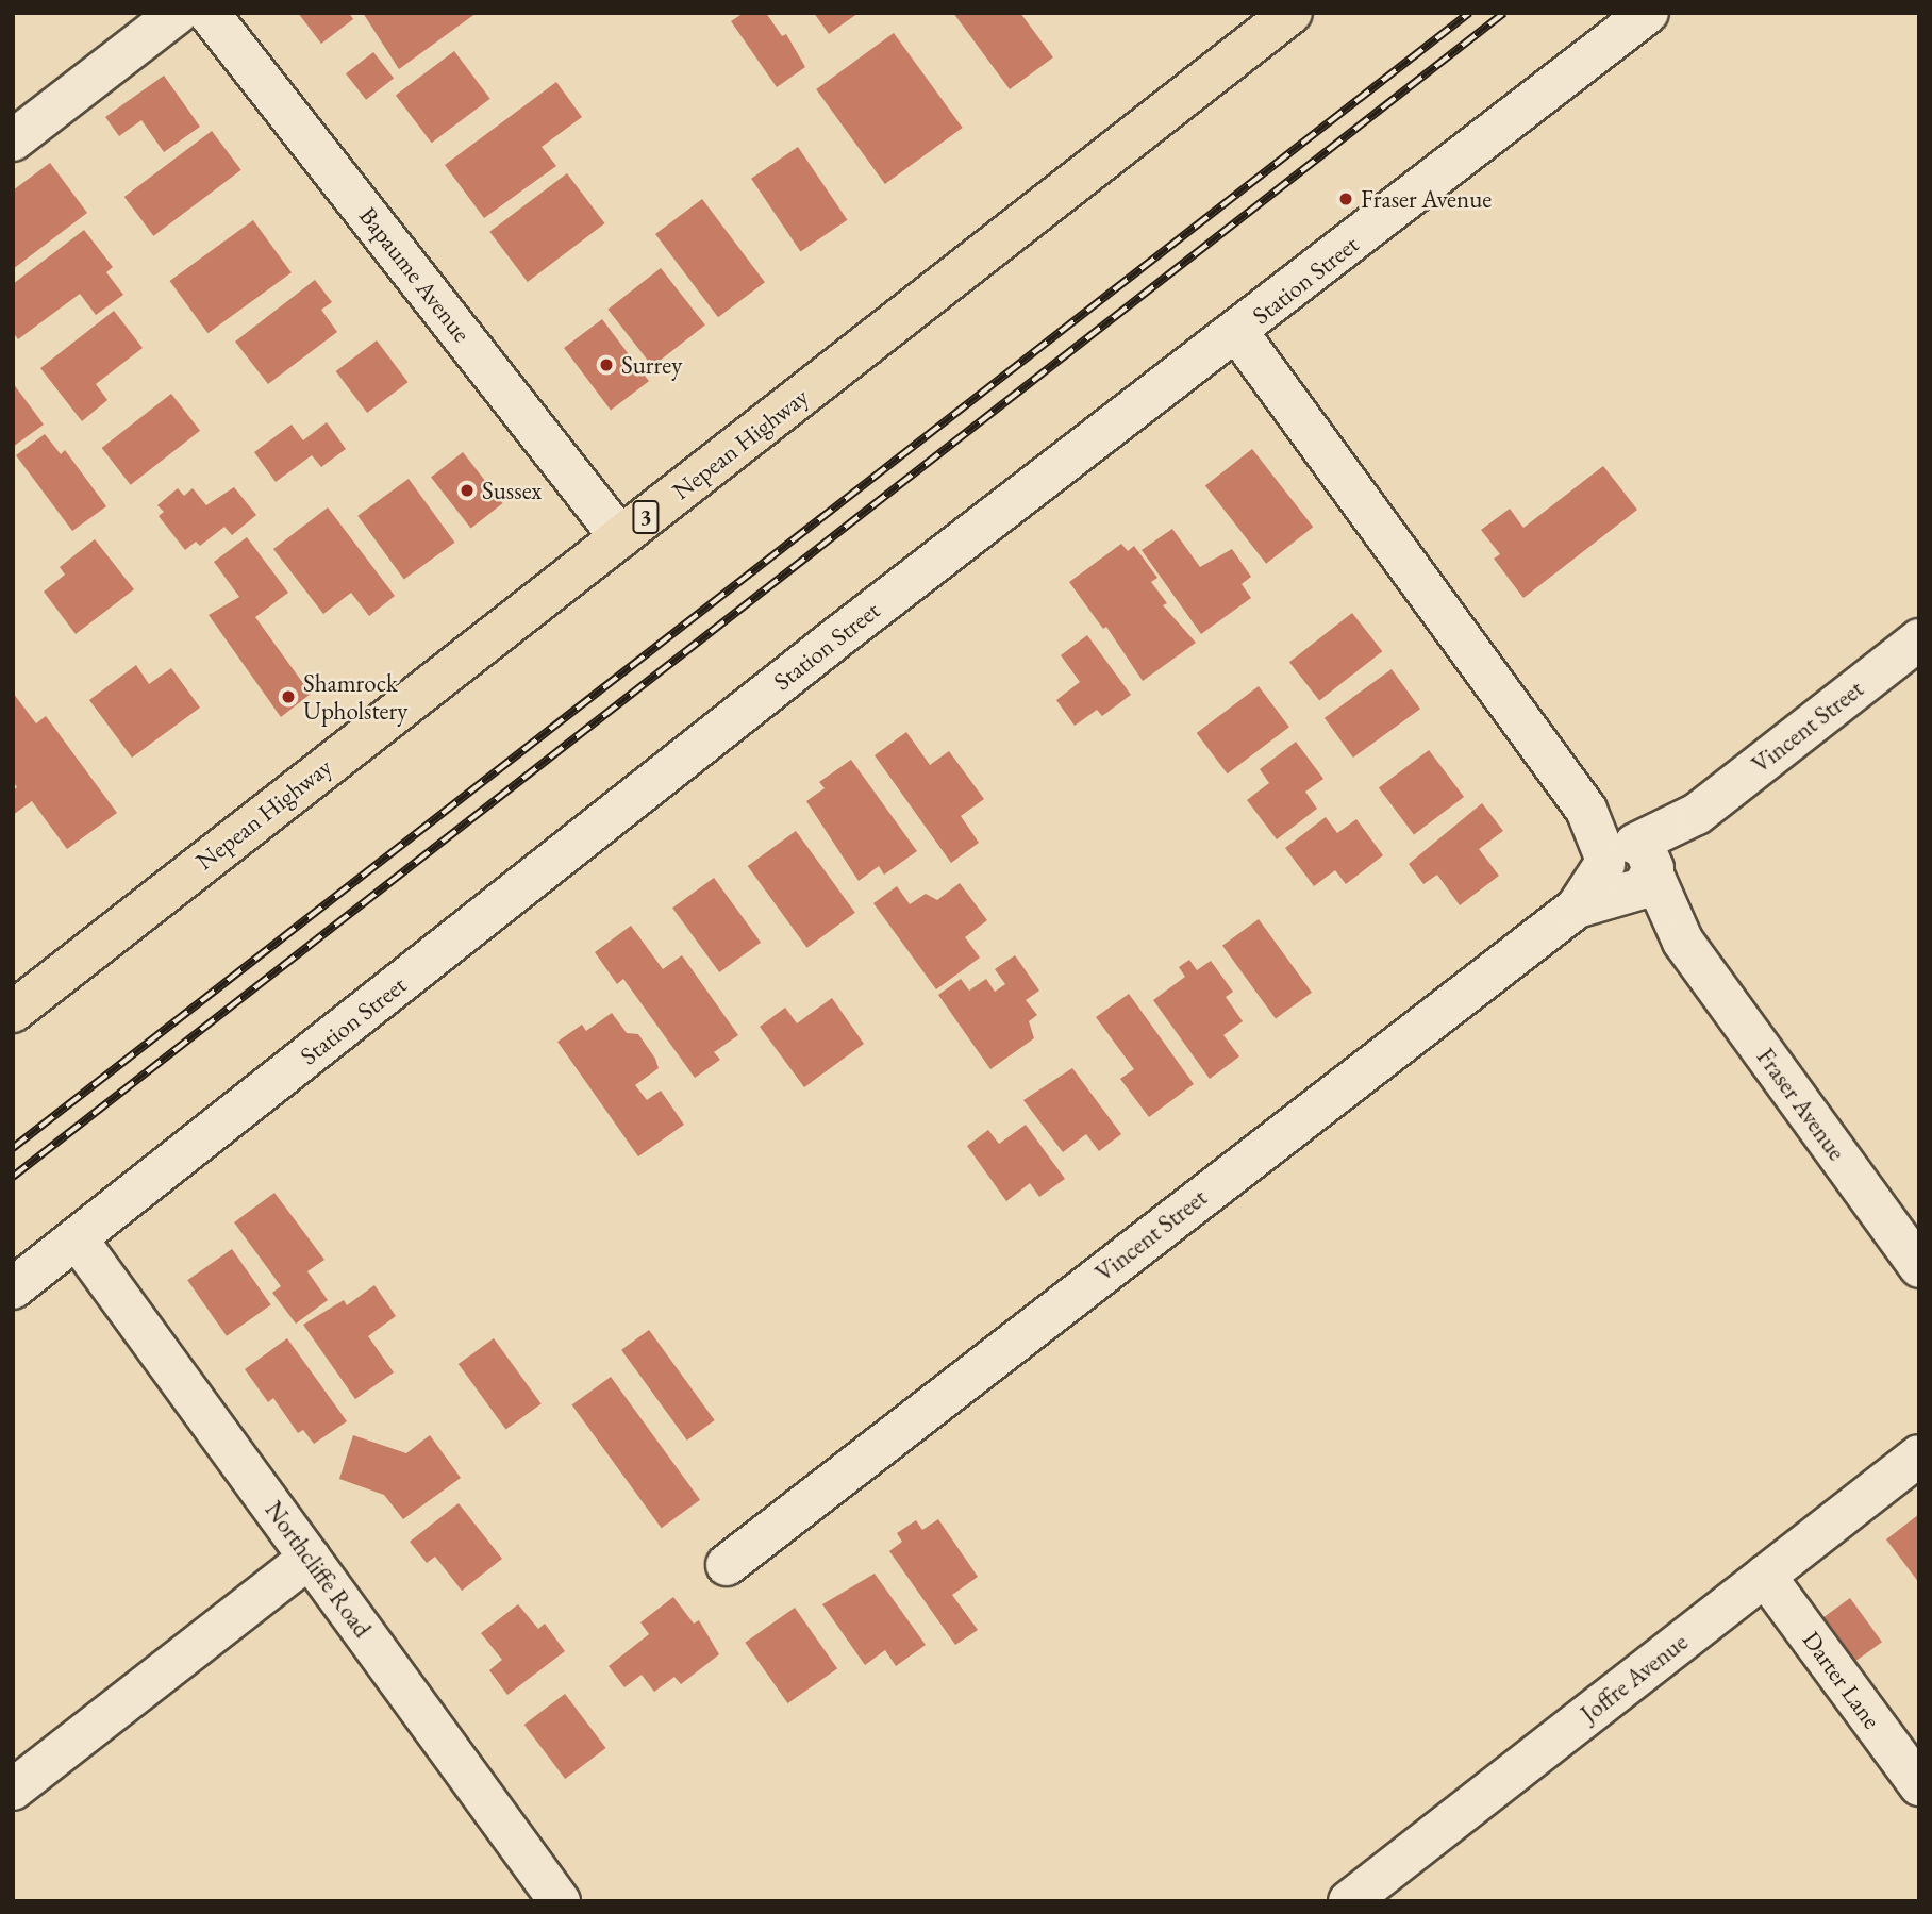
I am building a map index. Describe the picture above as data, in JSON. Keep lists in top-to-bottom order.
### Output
{
  "streets": {
    "highway": ["Nepean Highway", "3"],
    "street": [
      "Bapaume Avenue",
      "Station Street",
      "Vincent Street",
      "Fraser Avenue",
      "Northcliffe Road",
      "Joffre Avenue",
      "Darter Lane"
    ]
  },
  "crossings": [
    ["Bapaume Avenue", "Nepean Highway"],
    ["Station Street", "Fraser Avenue"],
    ["Station Street", "Northcliffe Road"],
    ["Vincent Street", "Fraser Avenue"],
    ["Joffre Avenue", "Darter Lane"]
  ],
  "places": [
    "Fraser Avenue",
    "Surrey",
    "Sussex",
    "Shamrock Upholstery"
  ]
}
